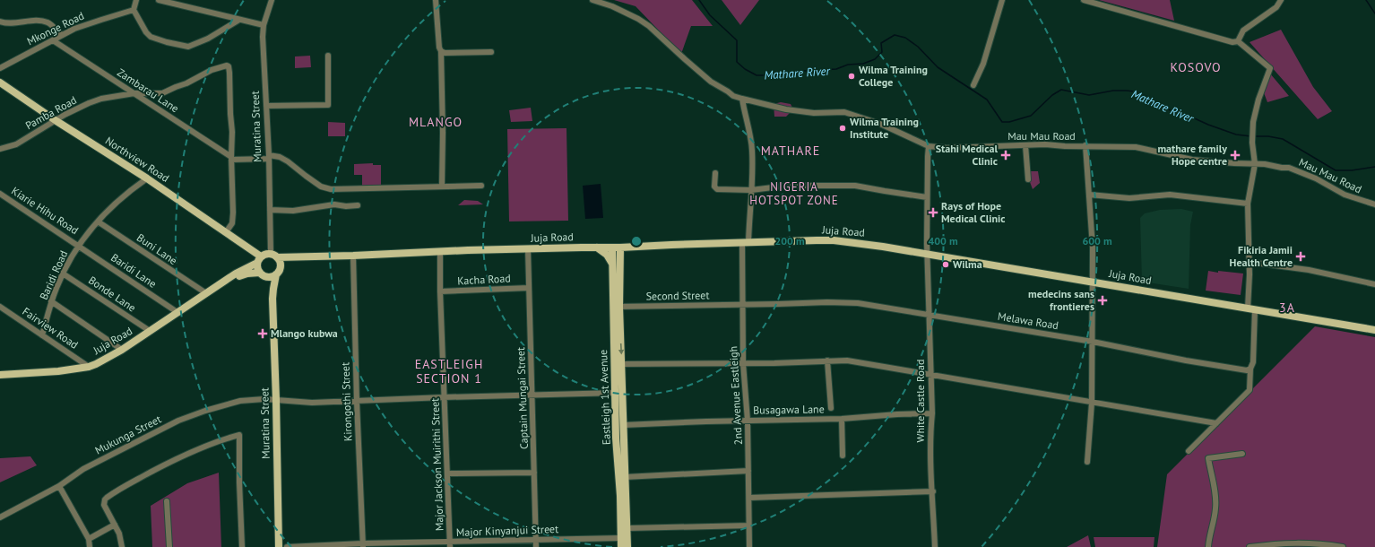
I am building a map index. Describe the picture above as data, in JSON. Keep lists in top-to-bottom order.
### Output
{
  "streets": {
    "main road": [
      "Muratina Street",
      "Northview Road",
      "Juja Road",
      "Eastleigh 1st Avenue"
    ],
    "street": [
      "Mkonge Road",
      "Zambarau Lane",
      "Pamba Road",
      "Mau Mau Road",
      "Kiarie Hihu Road",
      "Buni Lane",
      "Baridi Lane",
      "Baridi Road",
      "Kacha Road",
      "Bonde Lane",
      "Second Street",
      "Melawa Road",
      "Fairview Road",
      "2nd Avenue Eastleigh",
      "Captain Mungai Street",
      "White Castle Road",
      "Kirongothi Street",
      "Busagawa Lane",
      "Mukunga Street",
      "Major Jackson Muirithi Street",
      "Major Kinyanjui Street"
    ]
  },
  "crossings": [
    ["Mkonge Road", "Zambarau Lane"],
    ["Zambarau Lane", "Pamba Road"],
    ["Pamba Road", "Northview Road"],
    ["Muratina Street", "Northview Road"],
    ["Muratina Street", "Juja Road"],
    ["Muratina Street", "Mukunga Street"],
    ["Mau Mau Road", "2nd Avenue Eastleigh"],
    ["Mau Mau Road", "White Castle Road"],
    ["Northview Road", "Juja Road"],
    ["Northview Road", "Baridi Road"],
    ["Kiarie Hihu Road", "Baridi Lane"],
    ["Kiarie Hihu Road", "Baridi Road"],
    ["Juja Road", "Buni Lane"],
    ["Juja Road", "Baridi Lane"],
    ["Juja Road", "Bonde Lane"],
    ["Juja Road", "Fairview Road"],
    ["Juja Road", "2nd Avenue Eastleigh"],
    ["Juja Road", "Eastleigh 1st Avenue"],
    ["Juja Road", "Captain Mungai Street"],
    ["Juja Road", "White Castle Road"],
    ["Juja Road", "Kirongothi Street"],
    ["Juja Road", "Major Jackson Muirithi Street"],
    ["Buni Lane", "Baridi Road"],
    ["Baridi Lane", "Baridi Road"],
    ["Baridi Road", "Bonde Lane"],
    ["Baridi Road", "Fairview Road"],
    ["Kacha Road", "Captain Mungai Street"],
    ["Kacha Road", "Major Jackson Muirithi Street"],
    ["Second Street", "Melawa Road"],
    ["Second Street", "2nd Avenue Eastleigh"],
    ["Second Street", "Eastleigh 1st Avenue"],
    ["Melawa Road", "2nd Avenue Eastleigh"],
    ["Melawa Road", "White Castle Road"],
    ["2nd Avenue Eastleigh", "Busagawa Lane"],
    ["Eastleigh 1st Avenue", "Busagawa Lane"],
    ["Eastleigh 1st Avenue", "Mukunga Street"],
    ["Eastleigh 1st Avenue", "Major Kinyanjui Street"],
    ["Captain Mungai Street", "Mukunga Street"],
    ["Captain Mungai Street", "Major Kinyanjui Street"],
    ["White Castle Road", "Busagawa Lane"],
    ["Kirongothi Street", "Mukunga Street"],
    ["Kirongothi Street", "Major Kinyanjui Street"],
    ["Mukunga Street", "Major Jackson Muirithi Street"],
    ["Major Jackson Muirithi Street", "Major Kinyanjui Street"]
  ],
  "districts": [
    "KOSOVO",
    "MLANGO",
    "MATHARE",
    "NIGERIA HOTSPOT ZONE",
    "3A",
    "EASTLEIGH SECTION 1"
  ],
  "water": ["Mathare River"],
  "places": {
    "other": ["Wilma Training College", "Wilma Training Institute", "Wilma"],
    "health": [
      "Stahi Medical Clinic",
      "mathare family Hope centre",
      "Rays of Hope Medical Clinic",
      "Fikiria Jamii Health Centre",
      "medecins sans frontieres",
      "Mlango kubwa"
    ]
  },
  "rings": ["200 m", "400 m", "600 m"]
}
